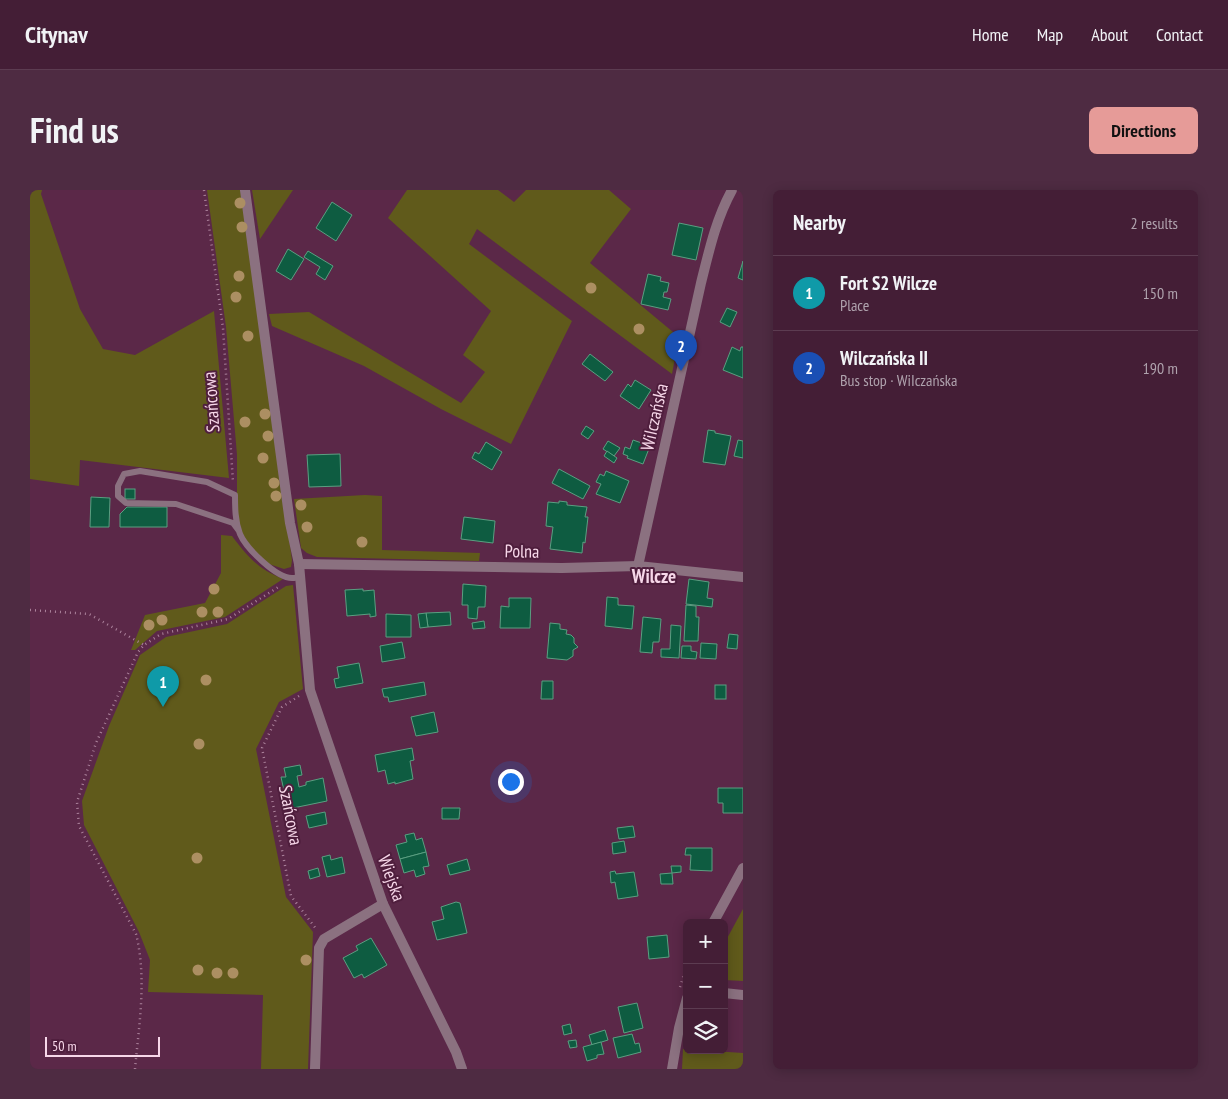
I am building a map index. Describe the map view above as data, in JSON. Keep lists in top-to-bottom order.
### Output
{
  "streets": {
    "street": ["WiIczańska", "Polna", "Wiejska"],
    "path": ["Szańcowa"]
  },
  "crossings": [
    ["Szańcowa", "Wiejska"],
    ["WiIczańska", "Polna"]
  ],
  "districts": ["Wilcze"],
  "scale_bar": "50 m",
  "page": {
    "header": "Citynav",
    "nav": [
      "Home",
      "Map",
      "About",
      "Contact"
    ],
    "title": "Find us",
    "buttons": "Directions",
    "heading": ["Nearby", "2 results"],
    "list": [
      {
        "mark": "1",
        "name": "Fort S2 Wilcze",
        "note": "Place",
        "value": "150 m"
      },
      {
        "mark": "2",
        "name": "Wilczańska II",
        "note": "Bus stop · WiIczańska",
        "value": "190 m"
      }
    ],
    "pins": ["2", "1"],
    "map_buttons": ["+", "−"],
    "scale": "50 m"
  }
}
